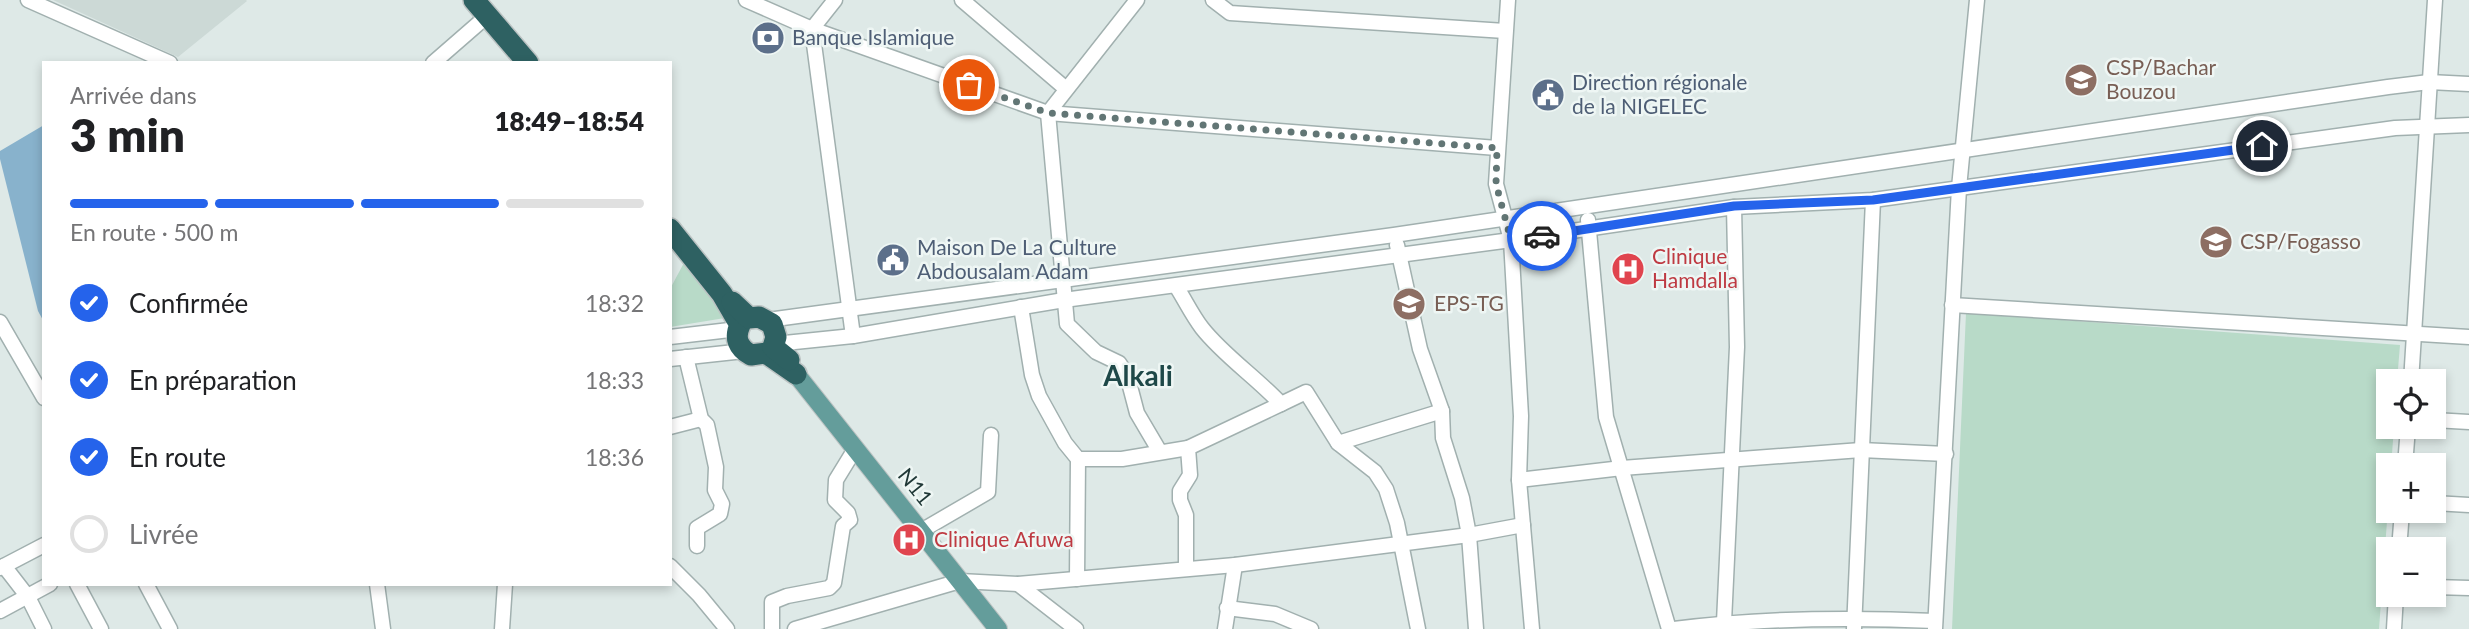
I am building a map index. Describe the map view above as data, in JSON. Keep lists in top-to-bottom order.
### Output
{
  "streets": {
    "main road": ["N11"]
  },
  "districts": ["Alkali"],
  "places": {
    "bank": ["Banque Islamique"],
    "school or university": ["CSP/Bachar Bouzou", "CSP/Fogasso", "EPS-TG"],
    "public building": ["Direction régionale de la NIGELEC", "Maison De La Culture Abdousalam Adam"],
    "hospital": ["Clinique Hamdalla", "Clinique Afuwa"]
  },
  "page": {
    "heading": ["3 min", "Arrivée dans", "18:49–18:54"],
    "bar": "En route · 500 m",
    "list": [
      ["Confirmée", "18:32"],
      ["En préparation", "18:33"],
      ["En route", "18:36"],
      "Livrée"
    ],
    "map_buttons": ["+", "−"]
  }
}
